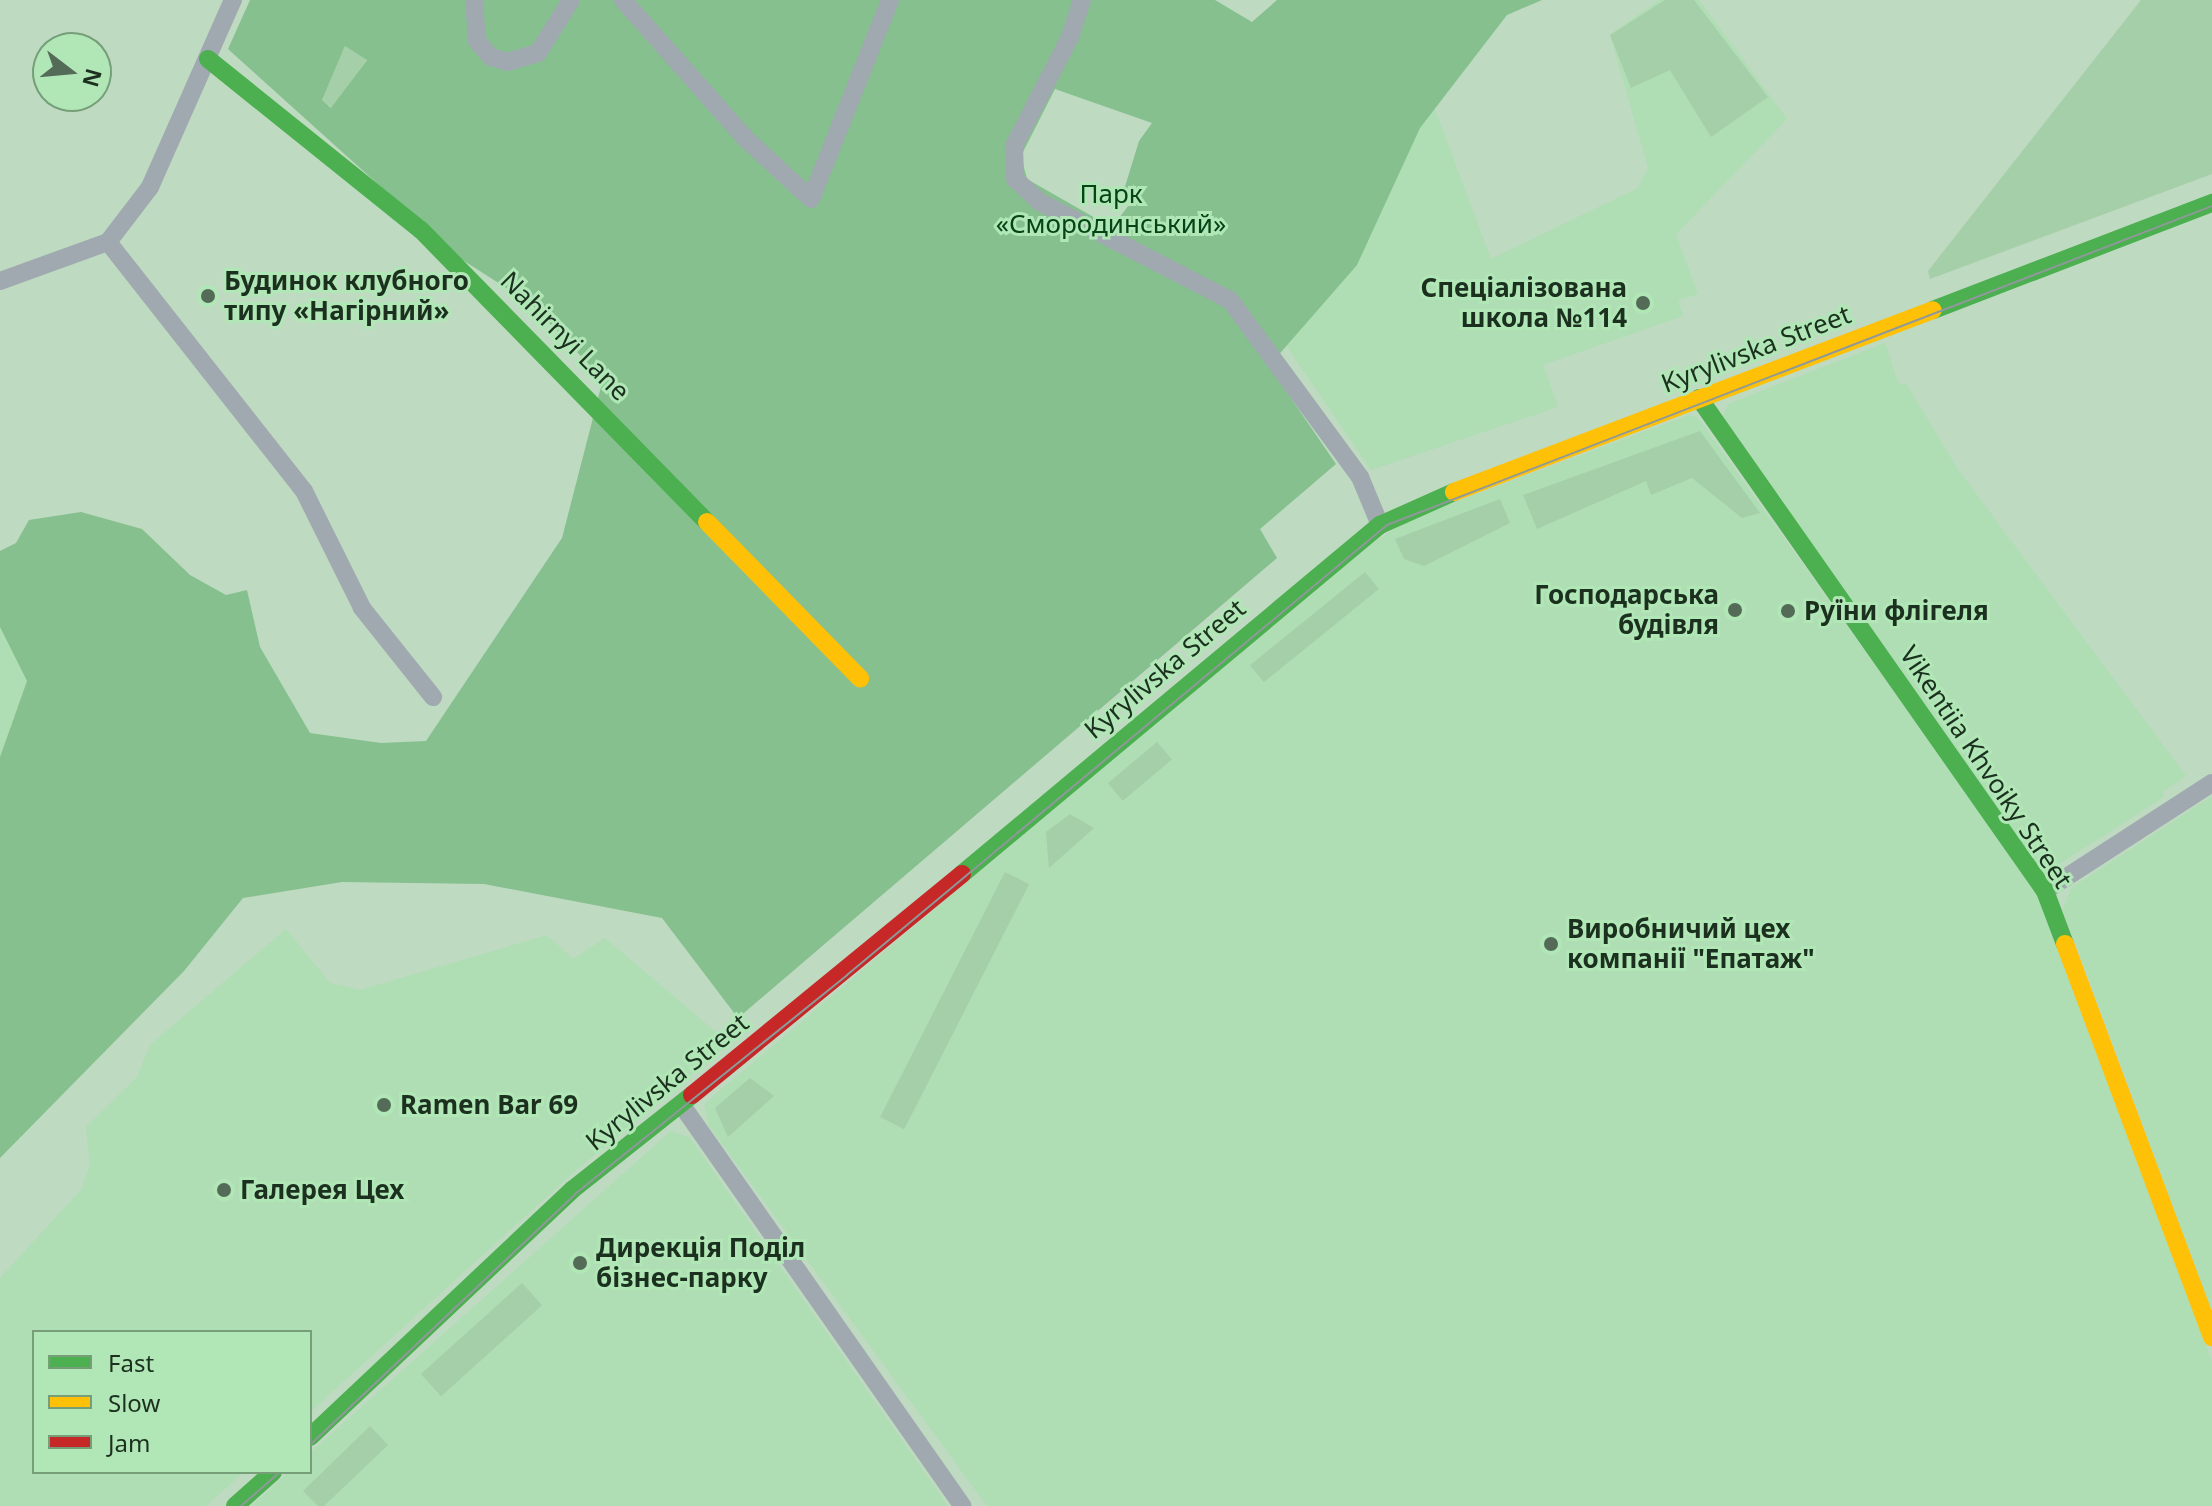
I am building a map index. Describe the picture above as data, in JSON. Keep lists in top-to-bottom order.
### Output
{
  "streets": {
    "main road": ["Nahirnyi Lane", "Kyrylivska Street", "Vikentiia Khvoiky Street"]
  },
  "crossings": [
    ["Kyrylivska Street", "Vikentiia Khvoiky Street"]
  ],
  "parks": ["Парк «Смородинський»"],
  "places": [
    "Будинок клубного типу «Нагірний»",
    "Спеціалізована школа №114",
    "Господарська будівля",
    "Руїни флігеля",
    "Виробничий цех компанії \"Епатаж\"",
    "Ramen Bar 69",
    "Галерея Цех",
    "Дирекція Поділ бізнес-парку"
  ],
  "legend": ["Fast", "Slow", "Jam"],
  "north": "right"
}
